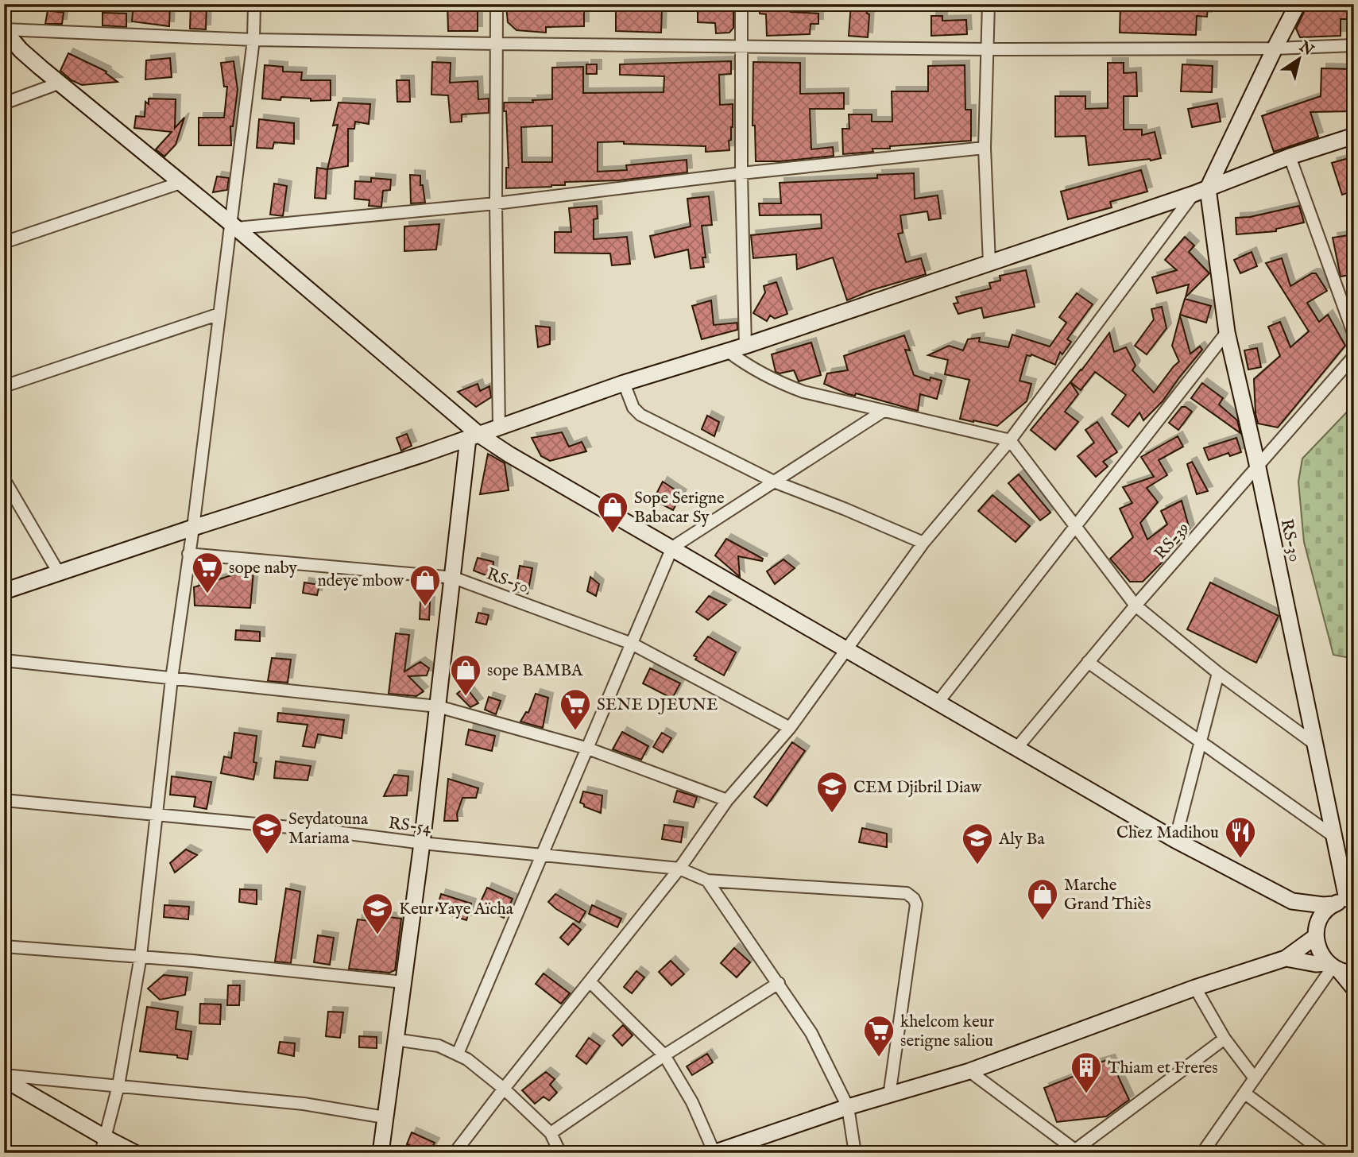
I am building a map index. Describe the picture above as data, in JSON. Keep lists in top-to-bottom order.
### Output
{
  "streets": {
    "street": [
      "RS-39",
      "RS-30",
      "RS-50",
      "RS-54"
    ]
  },
  "crossings": [
    ["RS-39", "RS-30"]
  ],
  "places": {
    "shop": [
      "Sope Serigne Babacar Sy",
      "ndeye mbow",
      "sope BAMBA",
      "Marche Grand Thiès"
    ],
    "supermarket": ["sope naby", "SENE DJEUNE", "khelcom keur serigne saliou"],
    "school or university": [
      "CEM Djibril Diaw",
      "Seydatouna Mariama",
      "Aly Ba",
      "Keur Yaye Aïcha"
    ],
    "restaurant": ["Chez Madihou"],
    "building": ["Thiam et Freres"]
  },
  "north": "top right"
}
